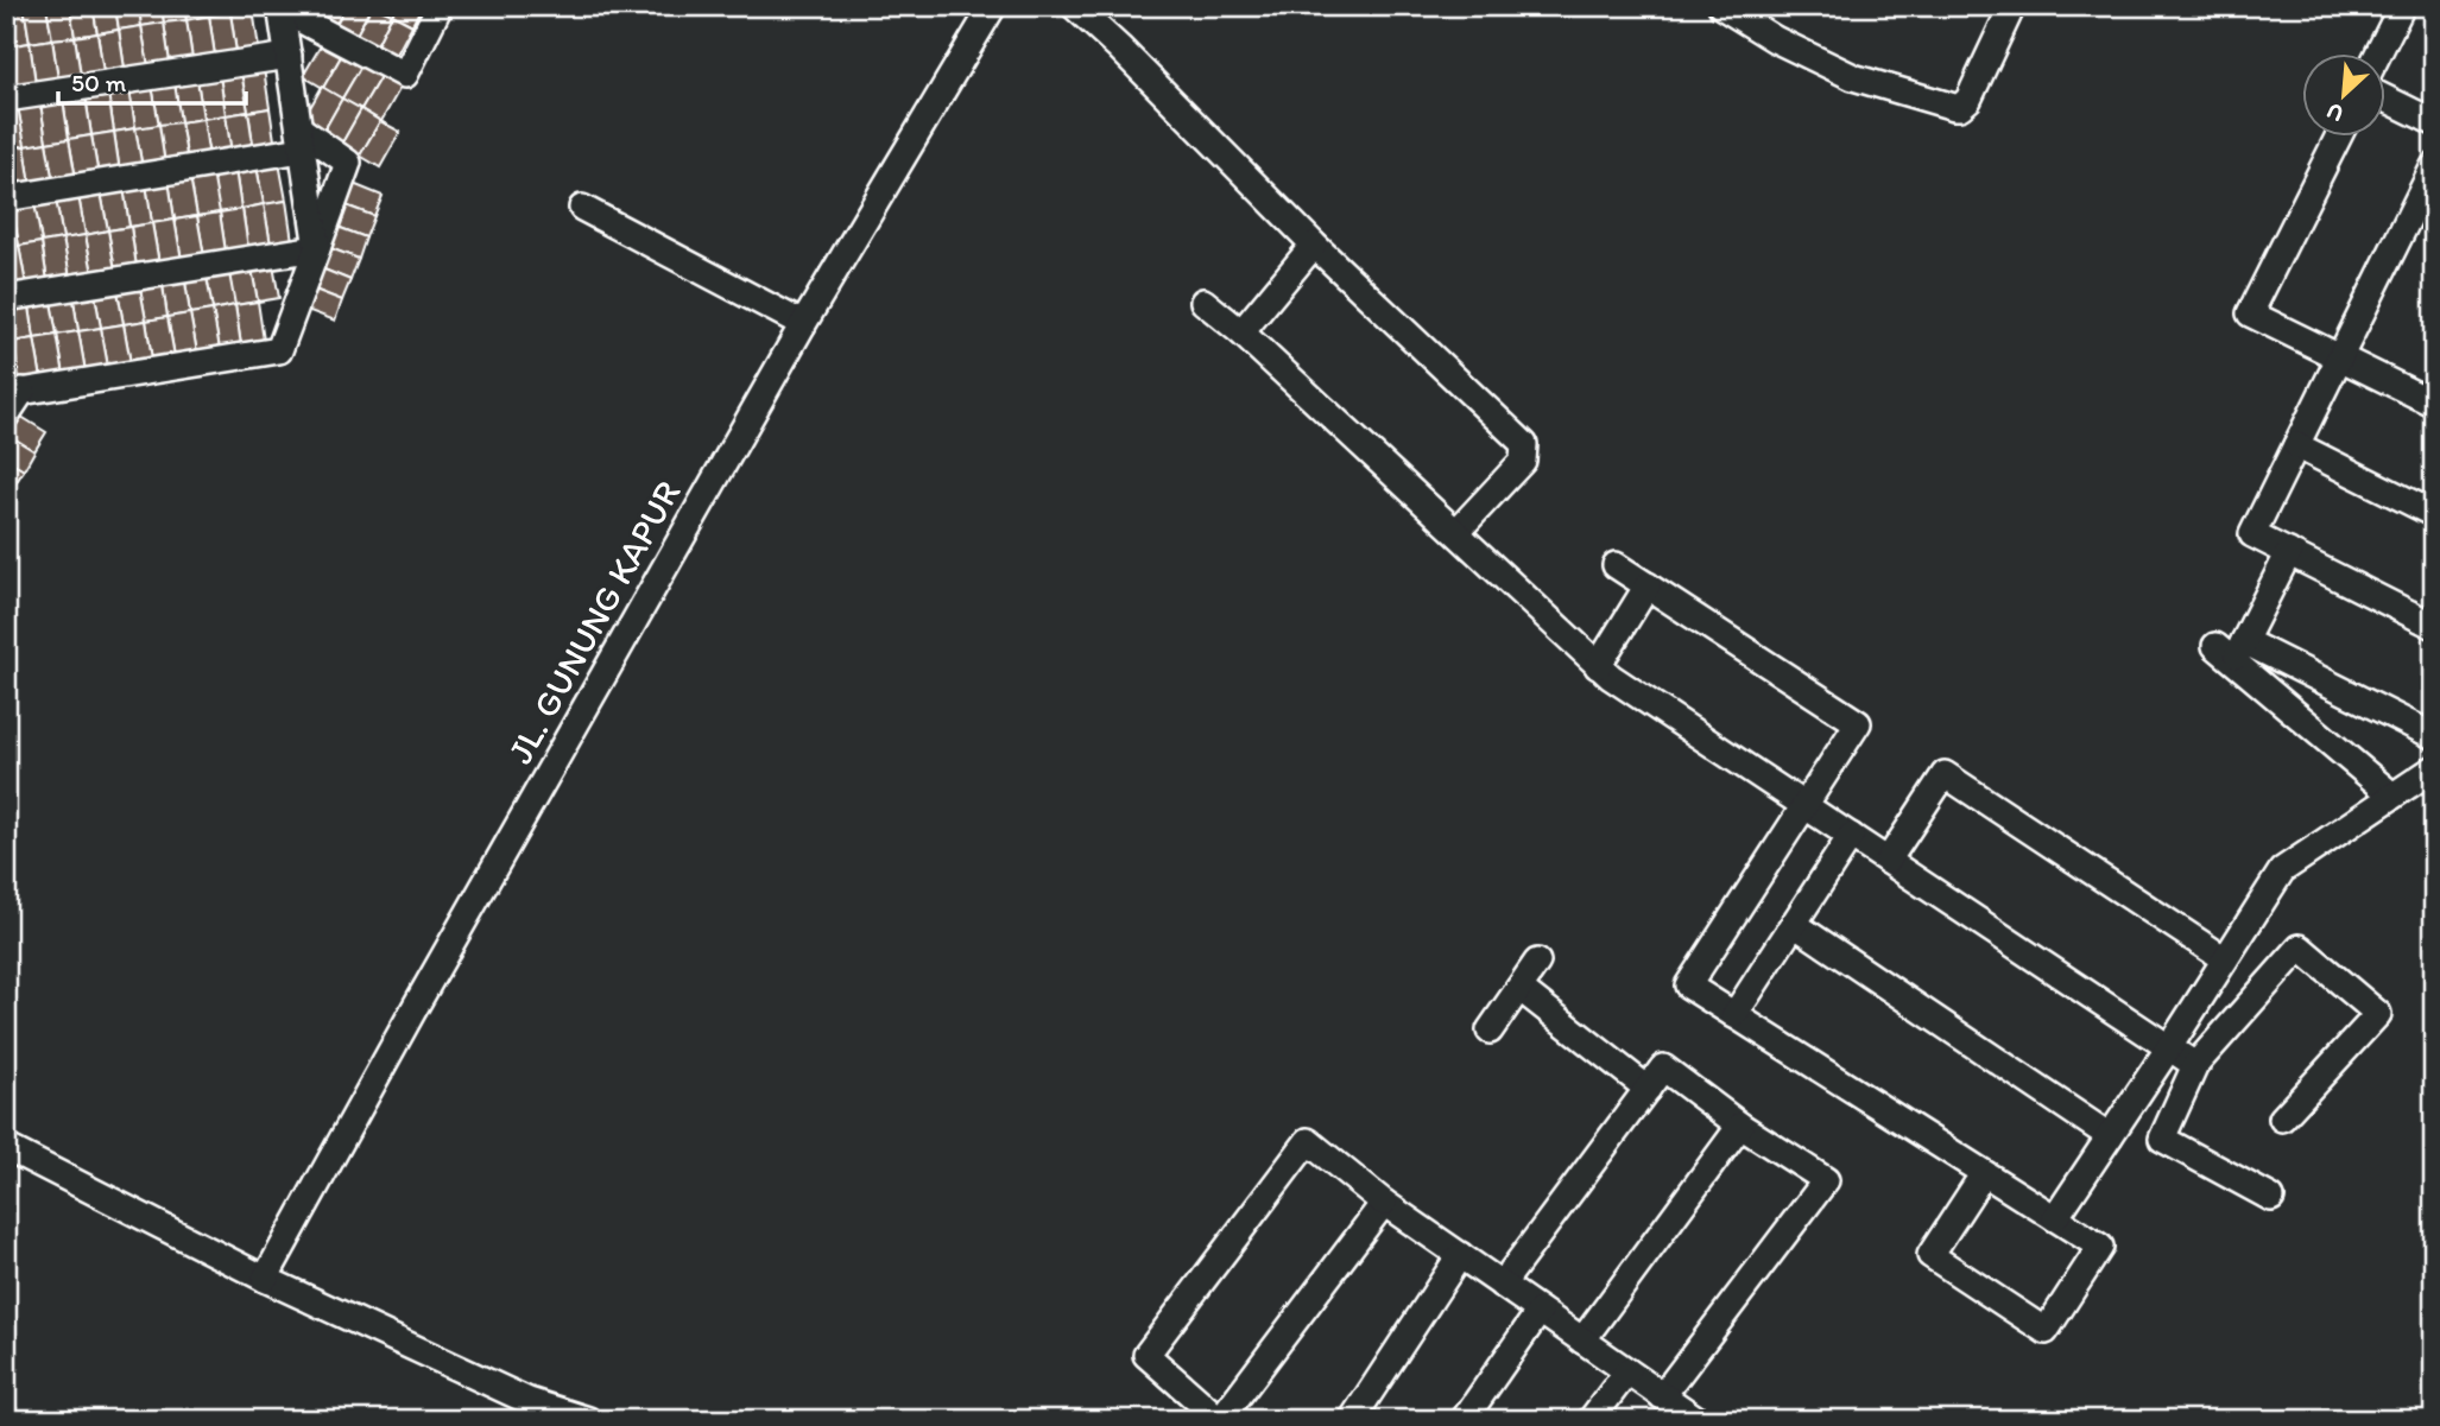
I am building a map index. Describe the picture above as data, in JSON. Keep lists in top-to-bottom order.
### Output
{
  "streets": {
    "street": ["JL. GUNUNG KAPUR"]
  },
  "scale_bar": "50 m",
  "north": "bottom left"
}
